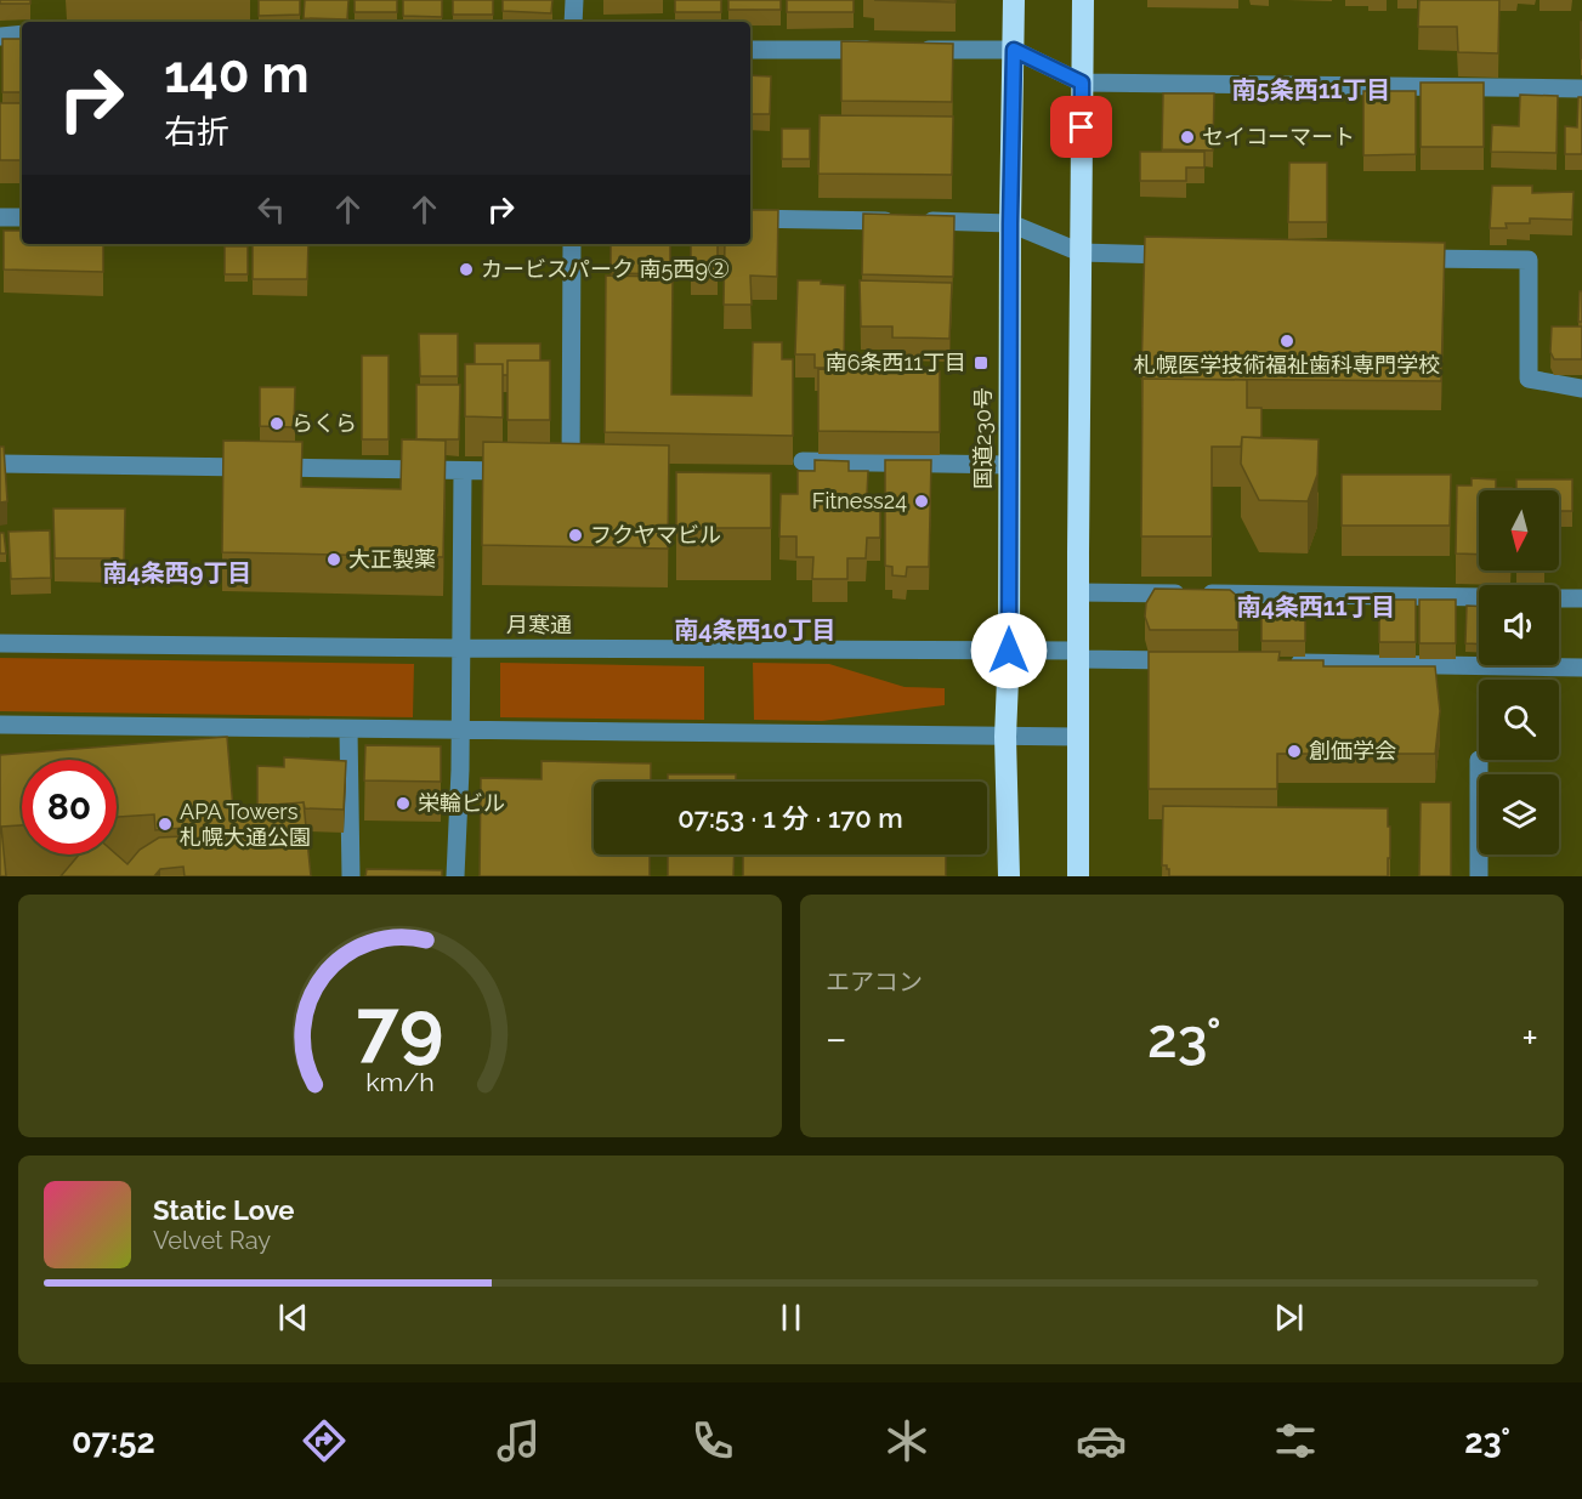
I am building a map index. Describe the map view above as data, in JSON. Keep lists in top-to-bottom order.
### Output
{
  "streets": {
    "highway": ["国道230号"],
    "street": ["月寒通"]
  },
  "crossings": [
    ["国道230号", "月寒通"]
  ],
  "districts": [
    "南5条西11丁目",
    "南4条西9丁目",
    "南4条西11丁目",
    "南4条西10丁目"
  ],
  "places": {
    "other": [
      "セイコーマート",
      "カービスパーク 南5西9②",
      "札幌医学技術福祉歯科専門学校",
      "らくら",
      "Fitness24",
      "フクヤマビル",
      "大正製薬",
      "創価学会",
      "栄輪ビル",
      "APA Towers 札幌大通公園"
    ],
    "transit": ["南6条西11丁目"]
  },
  "north": "bottom",
  "page": {
    "turn": ["140 m", "右折"],
    "limit": "80",
    "trip": "07:53 · 1 分 · 170 m",
    "tile": "エアコン",
    "heat": ["−", "23°", "+"],
    "song": ["Static Love", "Velvet Ray"],
    "tabs": ["07:52", "23°"],
    "gauge": ["79", "km/h"]
  }
}
